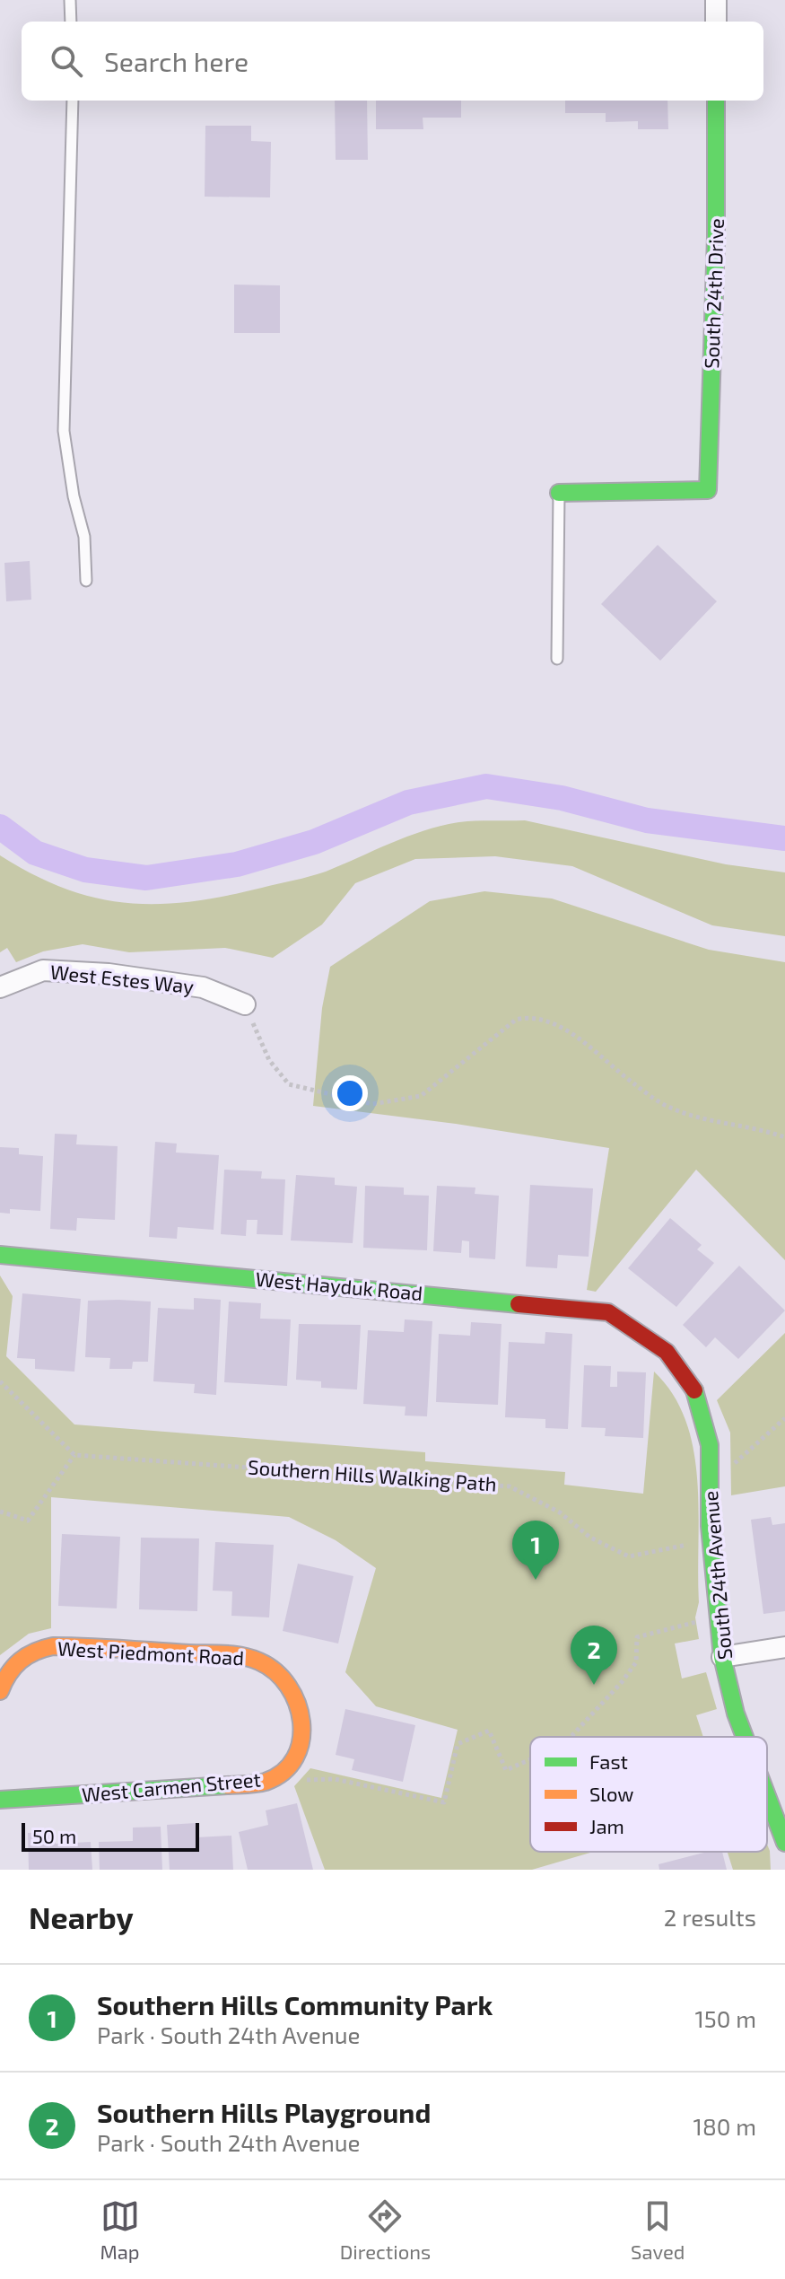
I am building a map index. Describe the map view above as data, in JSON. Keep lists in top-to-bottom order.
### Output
{
  "streets": {
    "street": [
      "South 24th Drive",
      "West Estes Way",
      "West Hayduk Road",
      "South 24th Avenue",
      "West Piedmont Road",
      "West Carmen Street"
    ],
    "path": ["Southern Hills Walking Path"]
  },
  "crossings": [
    ["West Hayduk Road", "South 24th Avenue"],
    ["West Piedmont Road", "West Carmen Street"]
  ],
  "legend": ["Fast", "Slow", "Jam"],
  "scale_bar": "50 m",
  "page": {
    "search": "Search here",
    "pins": ["1", "2"],
    "scale": "50 m",
    "heading": ["Nearby", "2 results"],
    "list": [
      {
        "mark": "1",
        "name": "Southern Hills Community Park",
        "note": "Park · South 24th Avenue",
        "value": "150 m"
      },
      {
        "mark": "2",
        "name": "Southern Hills Playground",
        "note": "Park · South 24th Avenue",
        "value": "180 m"
      }
    ],
    "nav": ["Map", "Directions", "Saved"]
  }
}
